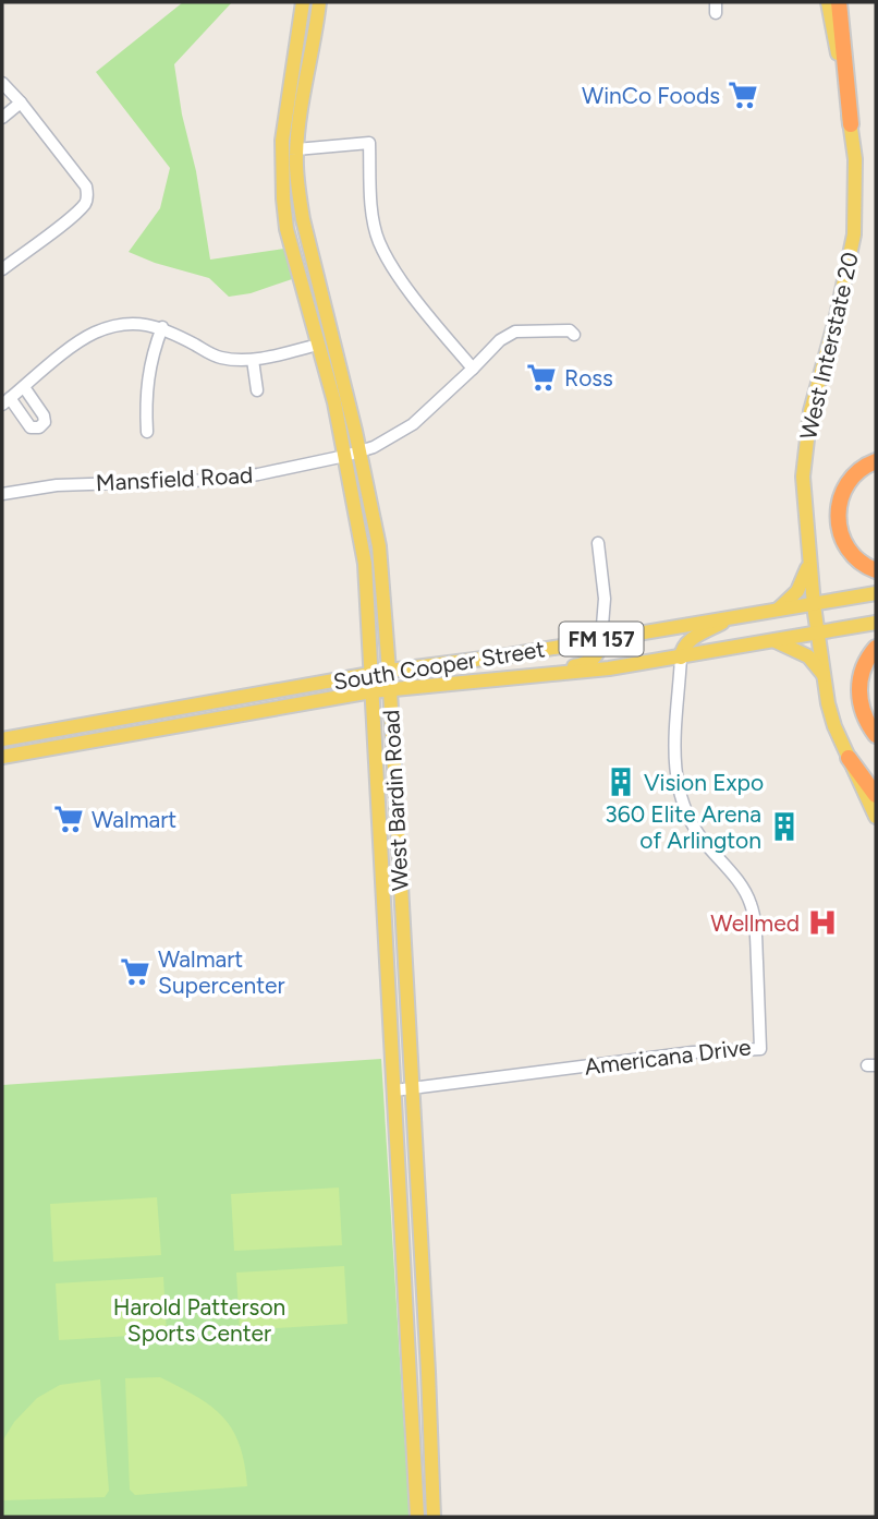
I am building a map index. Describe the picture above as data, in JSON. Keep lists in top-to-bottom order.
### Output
{
  "streets": {
    "main road": [
      "West Interstate 20",
      "FM 157",
      "South Cooper Street",
      "West Bardin Road"
    ],
    "street": ["Mansfield Road", "Americana Drive"]
  },
  "crossings": [
    ["West Interstate 20", "South Cooper Street"],
    ["Mansfield Road", "West Bardin Road"],
    ["South Cooper Street", "West Bardin Road"],
    ["South Cooper Street", "Americana Drive"],
    ["West Bardin Road", "Americana Drive"]
  ],
  "parks": ["Harold Patterson Sports Center"],
  "places": {
    "supermarket": [
      "WinCo Foods",
      "Ross",
      "Walmart",
      "Walmart Supercenter"
    ],
    "building": ["Vision Expo", "360 Elite Arena of Arlington"],
    "hospital": ["Wellmed"]
  }
}
